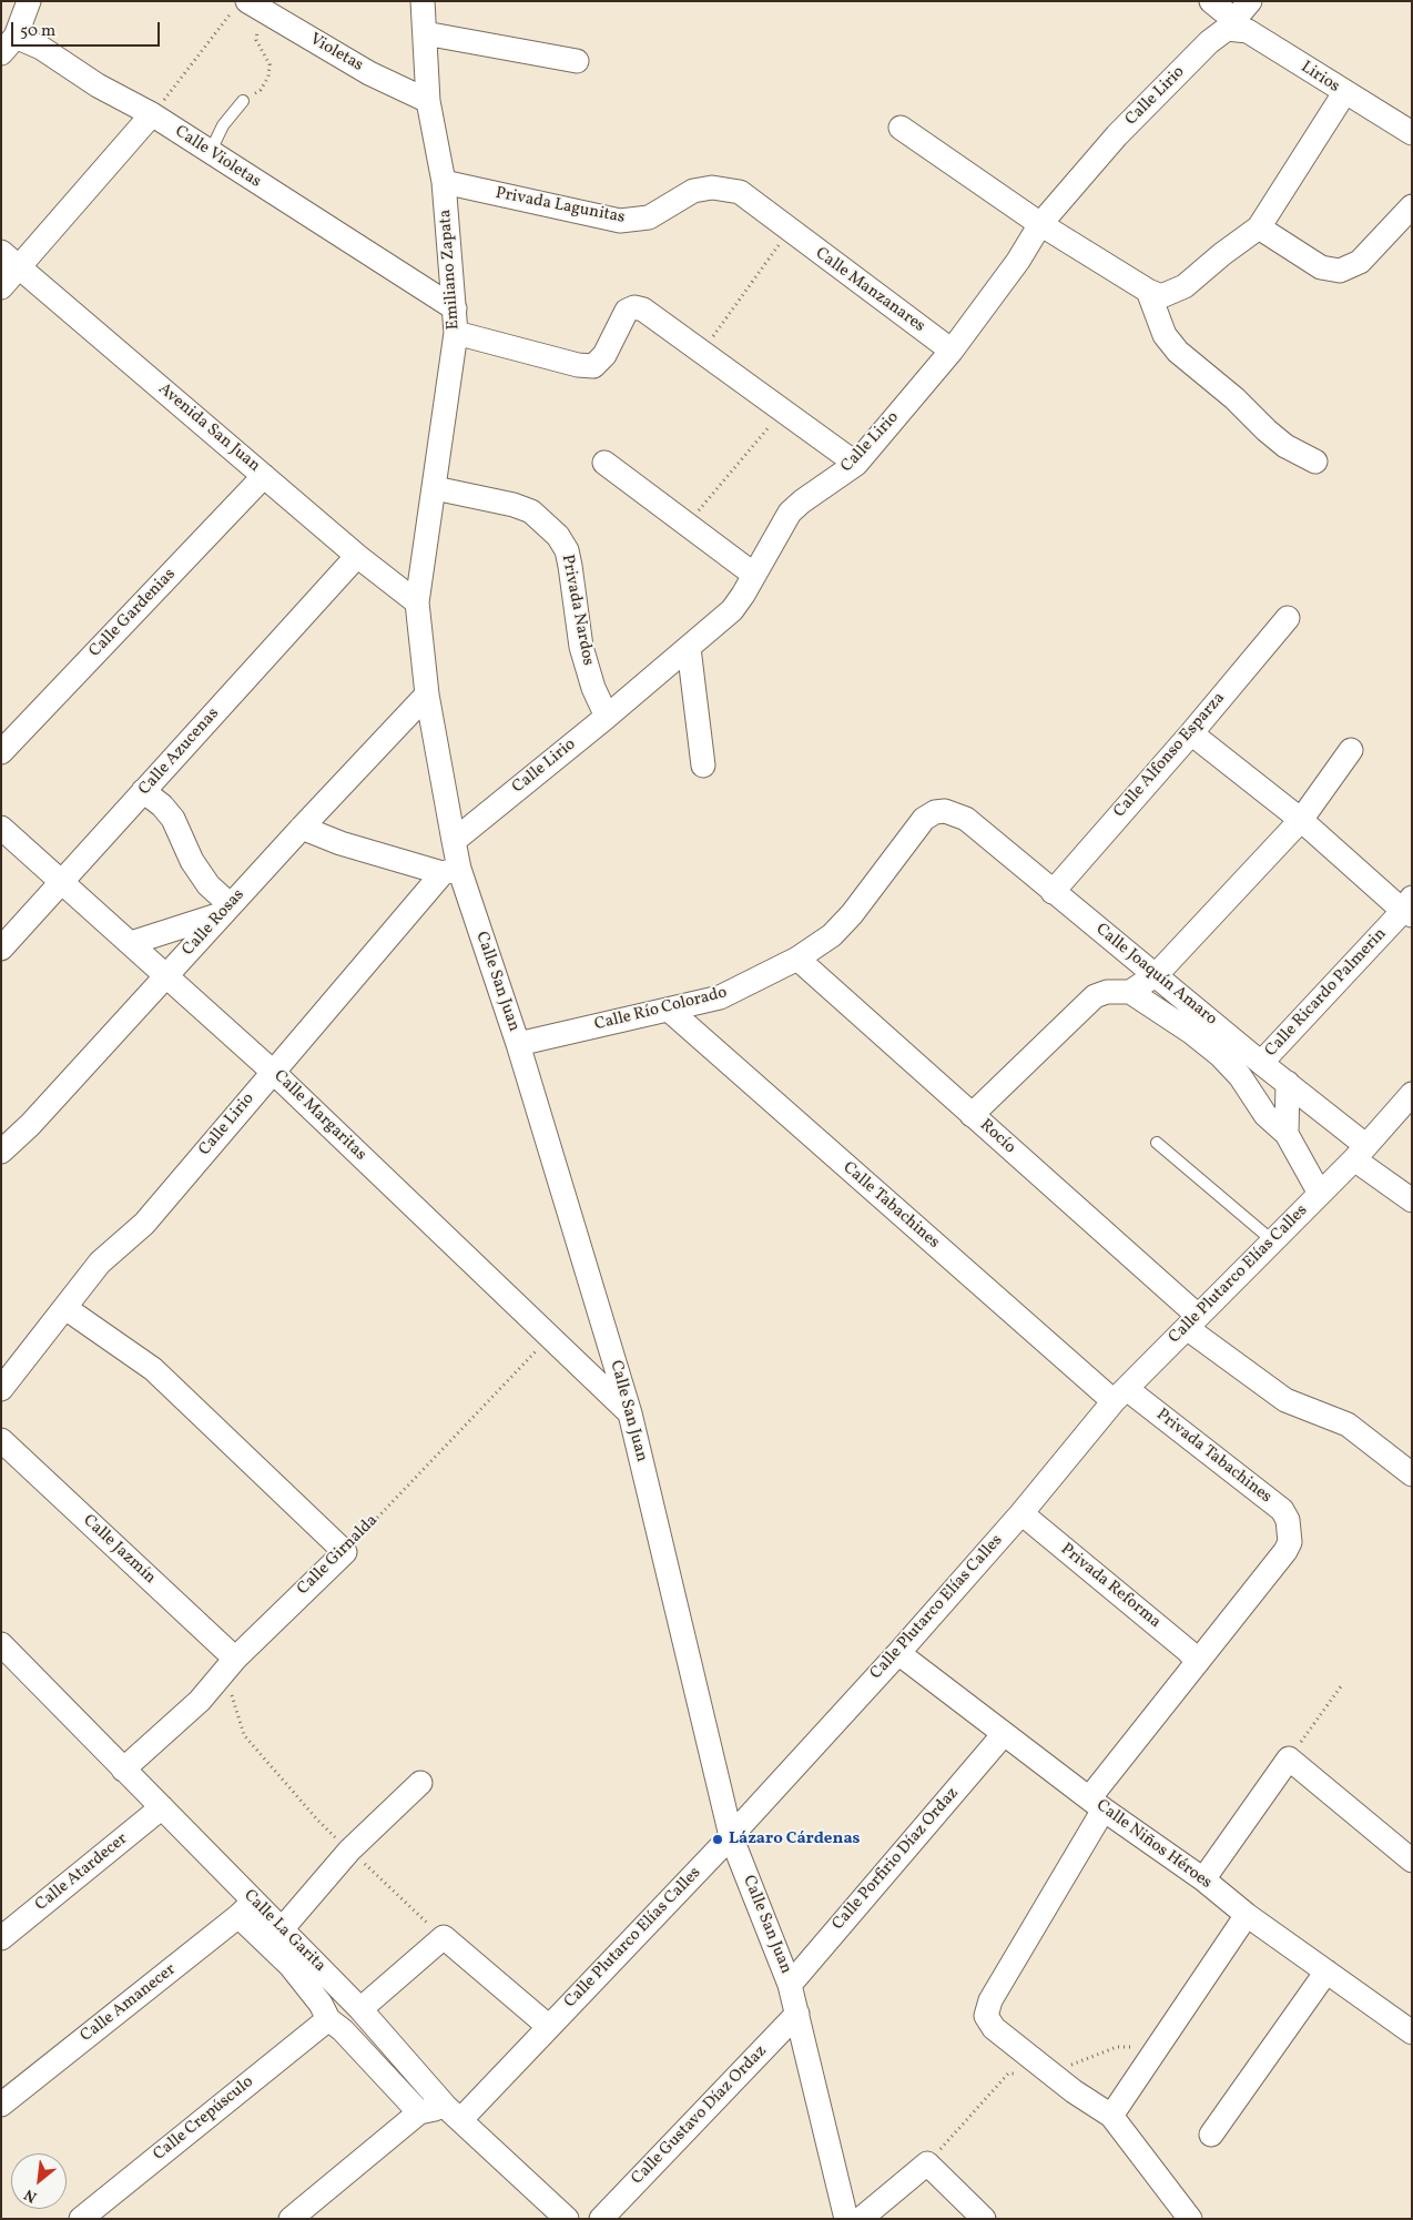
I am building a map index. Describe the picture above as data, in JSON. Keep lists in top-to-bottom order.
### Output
{
  "streets": {
    "street": [
      "Violetas",
      "Lirios",
      "Calle Lirio",
      "Calle Violetas",
      "Privada Lagunitas",
      "Emiliano Zapata",
      "Calle Manzanares",
      "Avenida San Juan",
      "Privada Nardos",
      "Calle Gardenias",
      "Calle Azucenas",
      "Calle Alfonso Esparza",
      "Calle Rosas",
      "Calle Joaquín Amaro",
      "Calle San Juan",
      "Calle Ricardo Palmerin",
      "Calle Río Colorado",
      "Calle Margaritas",
      "Rocío",
      "Calle Tabachines",
      "Calle Plutarco Elías Calles",
      "Privada Tabachines",
      "Calle Jazmín",
      "Calle Girnalda",
      "Privada Reforma",
      "Calle Niños Héroes",
      "Calle Porfirio Díaz Ordaz",
      "Calle Atardecer",
      "Calle La Garita",
      "Calle Amanecer",
      "Calle Gustavo Díaz Ordaz",
      "Calle Crepúsculo"
    ]
  },
  "crossings": [
    ["Violetas", "Emiliano Zapata"],
    ["Lirios", "Calle Lirio"],
    ["Calle Lirio", "Calle Manzanares"],
    ["Calle Lirio", "Privada Nardos"],
    ["Calle Lirio", "Calle San Juan"],
    ["Calle Lirio", "Calle Margaritas"],
    ["Calle Violetas", "Emiliano Zapata"],
    ["Privada Lagunitas", "Emiliano Zapata"],
    ["Privada Lagunitas", "Calle Manzanares"],
    ["Emiliano Zapata", "Avenida San Juan"],
    ["Emiliano Zapata", "Privada Nardos"],
    ["Emiliano Zapata", "Calle San Juan"],
    ["Avenida San Juan", "Calle Gardenias"],
    ["Avenida San Juan", "Calle Azucenas"],
    ["Avenida San Juan", "Calle San Juan"],
    ["Calle Azucenas", "Calle Margaritas"],
    ["Calle Alfonso Esparza", "Calle Joaquín Amaro"],
    ["Calle Rosas", "Calle San Juan"],
    ["Calle Rosas", "Calle Margaritas"],
    ["Calle Joaquín Amaro", "Calle Ricardo Palmerin"],
    ["Calle Joaquín Amaro", "Calle Río Colorado"],
    ["Calle Joaquín Amaro", "Calle Plutarco Elías Calles"],
    ["Calle San Juan", "Calle Río Colorado"],
    ["Calle San Juan", "Calle Margaritas"],
    ["Calle San Juan", "Calle Plutarco Elías Calles"],
    ["Calle San Juan", "Calle Porfirio Díaz Ordaz"],
    ["Calle San Juan", "Calle Gustavo Díaz Ordaz"],
    ["Calle Río Colorado", "Rocío"],
    ["Calle Río Colorado", "Calle Tabachines"],
    ["Calle Margaritas", "Calle Girnalda"],
    ["Rocío", "Calle Plutarco Elías Calles"],
    ["Calle Tabachines", "Calle Plutarco Elías Calles"],
    ["Calle Tabachines", "Privada Tabachines"],
    ["Calle Plutarco Elías Calles", "Privada Tabachines"],
    ["Calle Plutarco Elías Calles", "Privada Reforma"],
    ["Calle Plutarco Elías Calles", "Calle Niños Héroes"],
    ["Calle Plutarco Elías Calles", "Calle La Garita"],
    ["Privada Tabachines", "Privada Reforma"],
    ["Calle Jazmín", "Calle Girnalda"],
    ["Calle Girnalda", "Calle La Garita"],
    ["Calle Niños Héroes", "Calle Porfirio Díaz Ordaz"],
    ["Calle Atardecer", "Calle La Garita"],
    ["Calle La Garita", "Calle Amanecer"],
    ["Calle La Garita", "Calle Crepúsculo"]
  ],
  "places": ["Lázaro Cárdenas"],
  "scale_bar": "50 m",
  "north": "bottom left"
}
